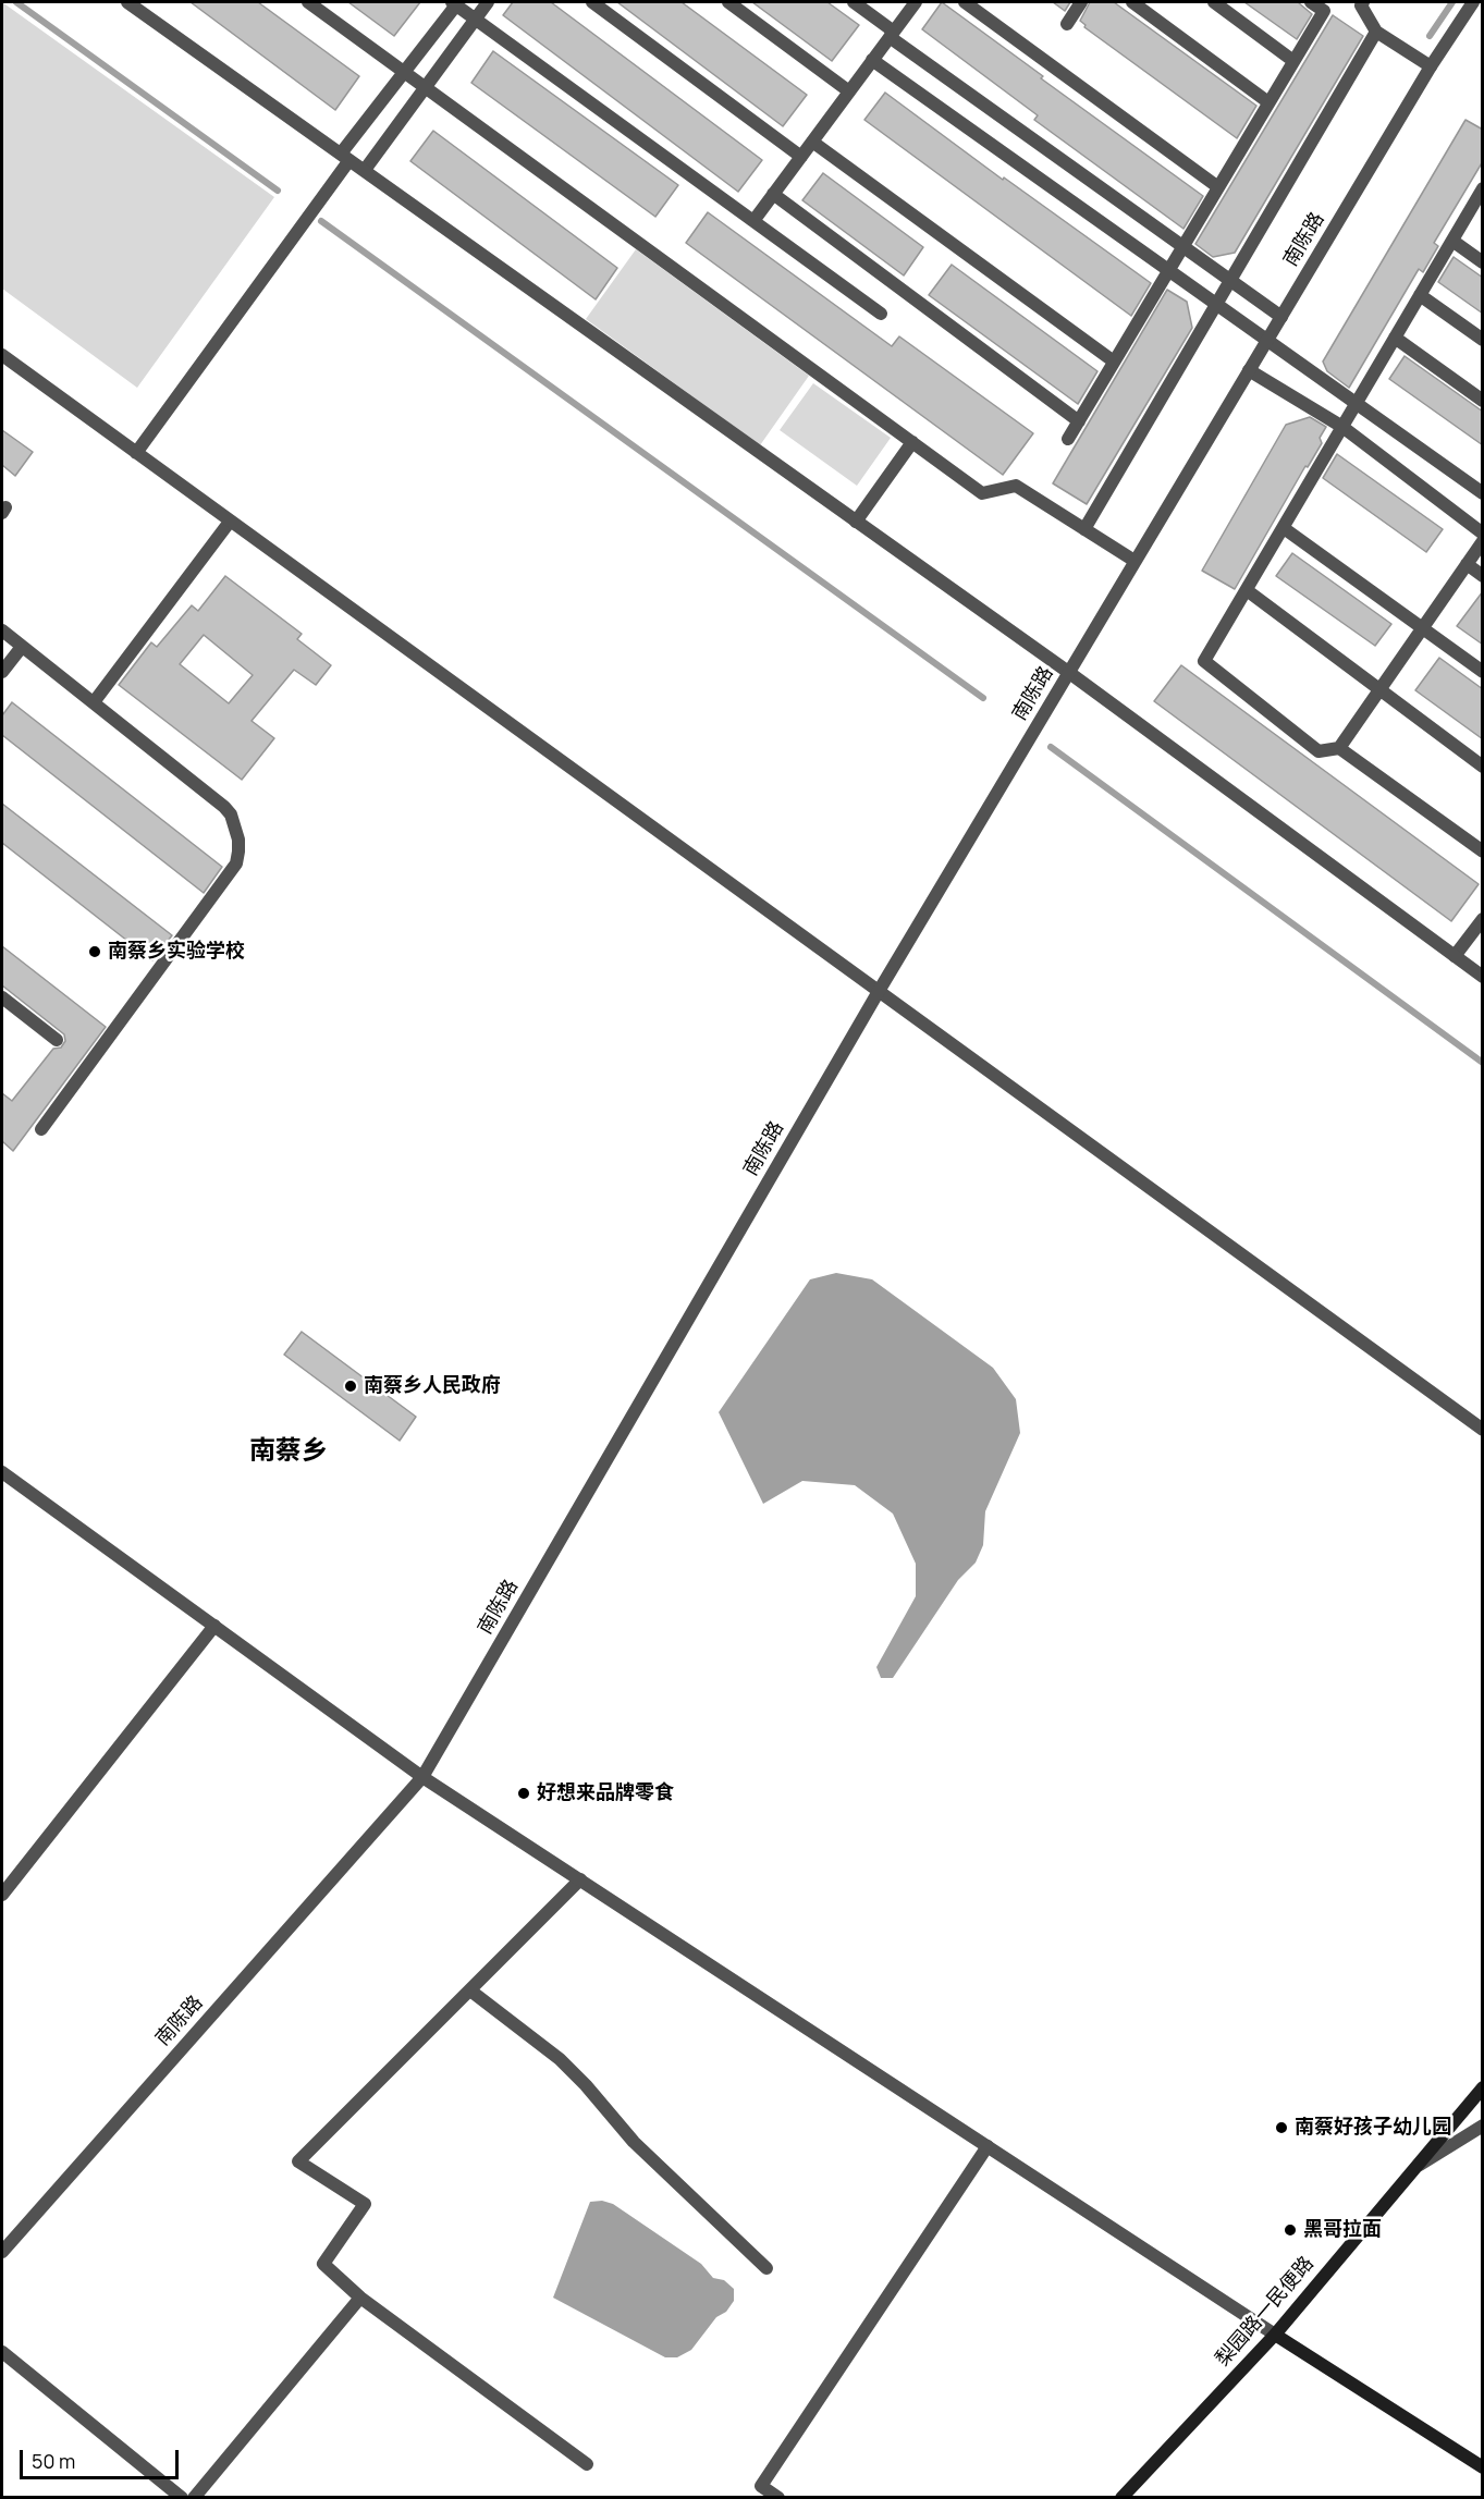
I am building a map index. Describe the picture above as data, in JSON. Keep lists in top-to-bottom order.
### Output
{
  "streets": {
    "main road": ["梨园路一民便路"],
    "street": ["南陈路"]
  },
  "districts": ["南蔡乡"],
  "places": [
    "南蔡乡实验学校",
    "南蔡乡人民政府",
    "好想来品牌零食",
    "南蔡好孩子幼儿园",
    "黑哥拉面"
  ],
  "scale_bar": "50 m"
}
